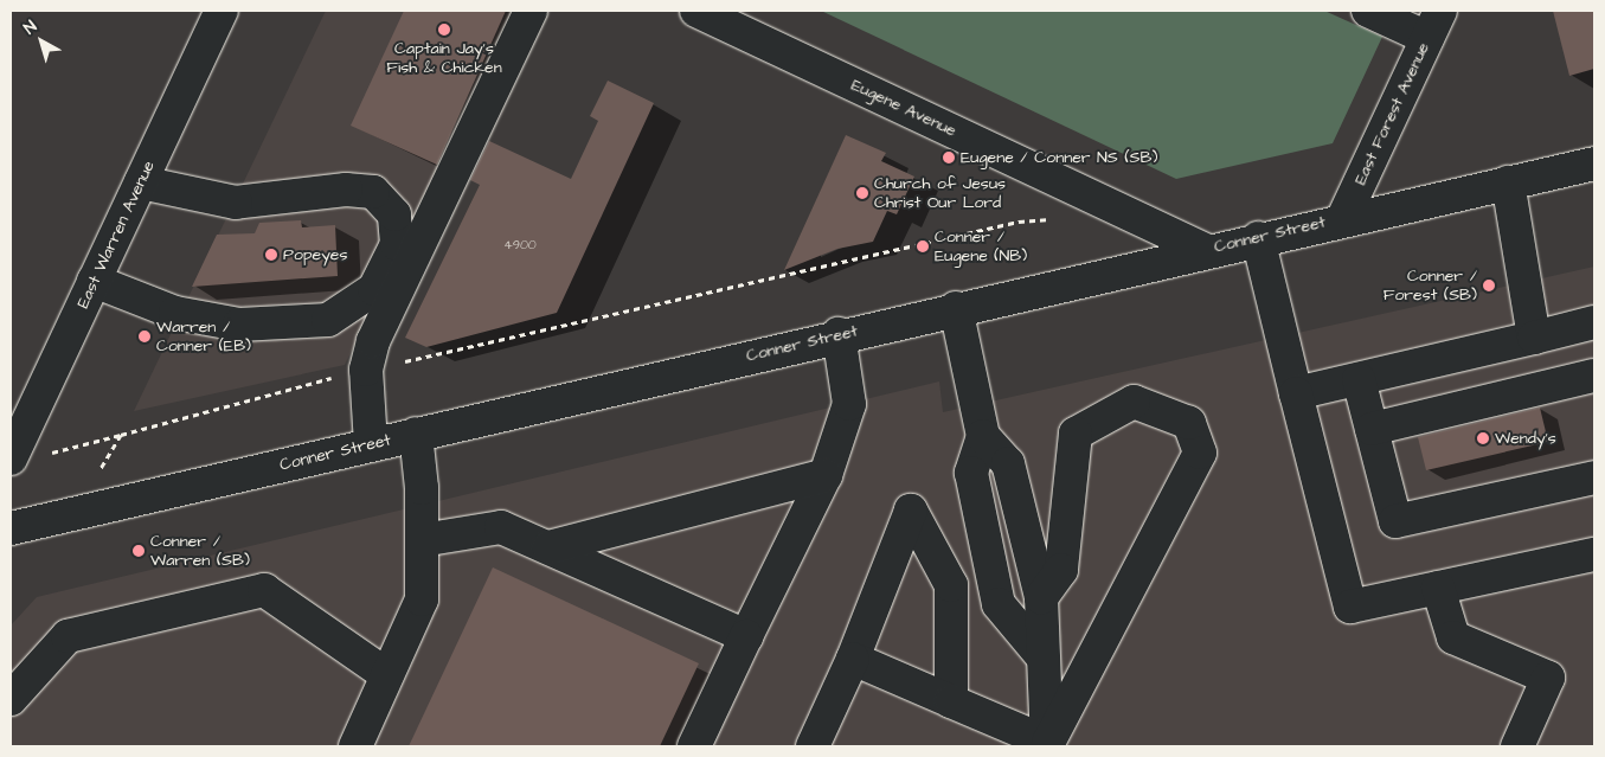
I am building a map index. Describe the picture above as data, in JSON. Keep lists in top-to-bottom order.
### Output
{
  "streets": {
    "main road": [
      "Eugene Avenue",
      "East Forest Avenue",
      "East Warren Avenue",
      "Conner Street"
    ]
  },
  "crossings": [
    ["Eugene Avenue", "Conner Street"],
    ["East Forest Avenue", "Conner Street"]
  ],
  "places": [
    "Captain Jay's Fish & Chicken",
    "Eugene / Conner NS (SB)",
    "Church of Jesus Christ Our Lord",
    "Conner / Eugene (NB)",
    "Popeyes",
    "Conner / Forest (SB)",
    "Warren / Conner (EB)",
    "Wendy's",
    "Conner / Warren (SB)"
  ],
  "house_numbers": ["4900"],
  "north": "top left"
}
